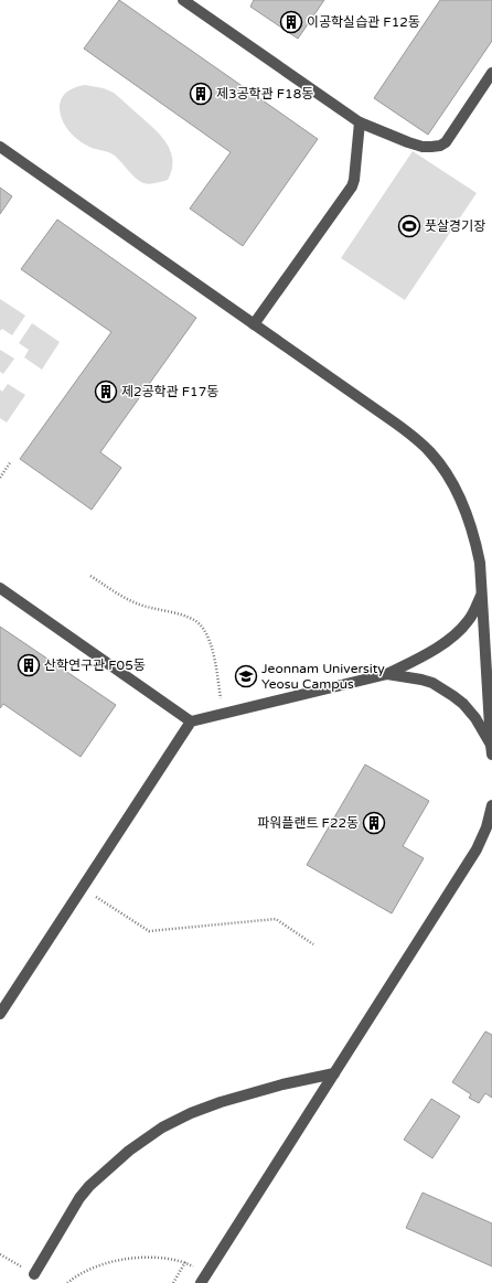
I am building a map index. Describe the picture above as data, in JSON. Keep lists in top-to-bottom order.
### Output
{
  "places": {
    "building": [
      "이공학실습관 F12동",
      "제3공학관 F18동",
      "제2공학관 F17동",
      "산학연구관 F05동",
      "파워플랜트 F22동"
    ],
    "sports": ["풋살경기장"],
    "school or university": ["Jeonnam University Yeosu Campus"]
  }
}
